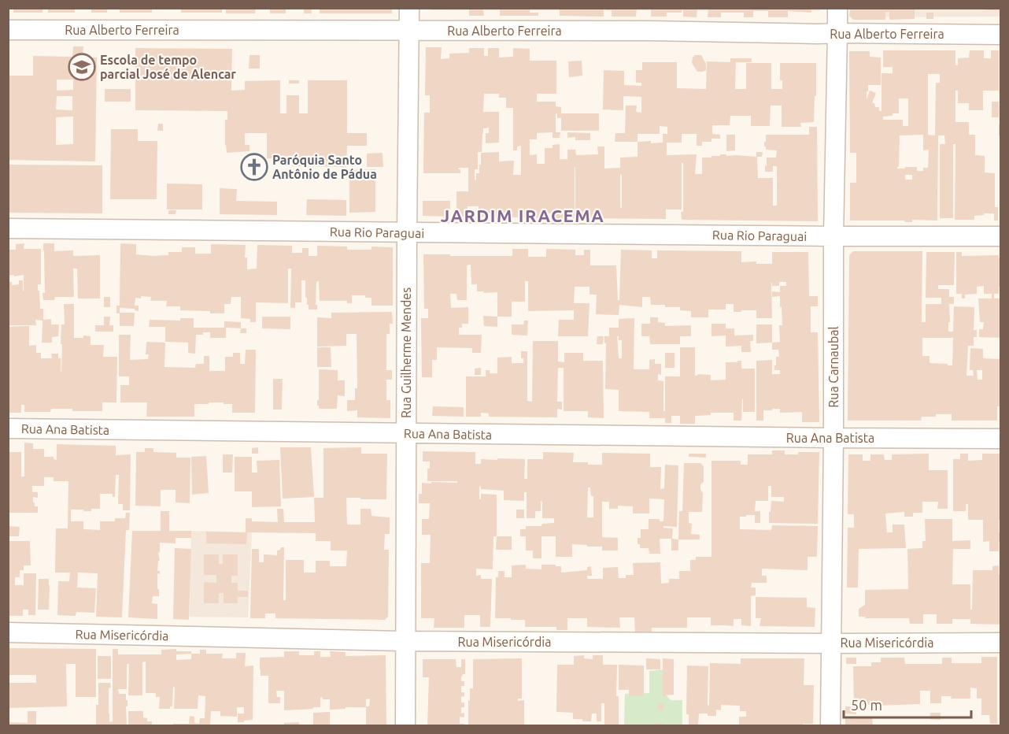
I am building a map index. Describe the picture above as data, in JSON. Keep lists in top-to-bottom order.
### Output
{
  "streets": {
    "street": [
      "Rua Alberto Ferreira",
      "Rua Rio Paraguai",
      "Rua Guilherme Mendes",
      "Rua Carnaubal",
      "Rua Ana Batista",
      "Rua Misericórdia"
    ]
  },
  "crossings": [
    ["Rua Alberto Ferreira", "Rua Guilherme Mendes"],
    ["Rua Alberto Ferreira", "Rua Carnaubal"],
    ["Rua Rio Paraguai", "Rua Guilherme Mendes"],
    ["Rua Rio Paraguai", "Rua Carnaubal"],
    ["Rua Guilherme Mendes", "Rua Ana Batista"],
    ["Rua Guilherme Mendes", "Rua Misericórdia"],
    ["Rua Carnaubal", "Rua Ana Batista"],
    ["Rua Carnaubal", "Rua Misericórdia"]
  ],
  "districts": ["JARDIM IRACEMA"],
  "places": {
    "school or university": ["Escola de tempo parcial José de Alencar"],
    "church": ["Paróquia Santo Antônio de Pádua"]
  },
  "scale_bar": "50 m"
}
